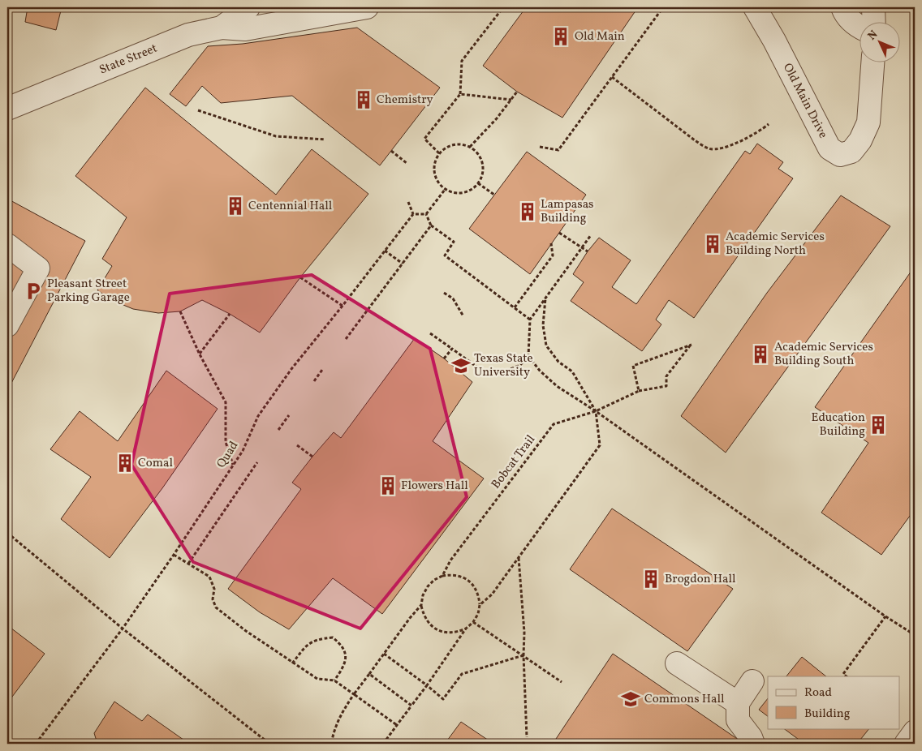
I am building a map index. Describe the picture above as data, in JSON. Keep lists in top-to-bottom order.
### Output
{
  "streets": {
    "street": ["State Street", "Old Main Drive"],
    "path": ["Quad", "Bobcat Trail"]
  },
  "places": {
    "building": [
      "Old Main",
      "Chemistry",
      "Centennial Hall",
      "Lampasas Building",
      "Academic Services Building North",
      "Academic Services Building South",
      "Education Building",
      "Comal",
      "Flowers Hall",
      "Brogdon Hall"
    ],
    "parking": ["Pleasant Street Parking Garage"],
    "school or university": ["Texas State University", "Commons Hall"]
  },
  "legend": ["Road", "Building"],
  "north": "top left"
}
